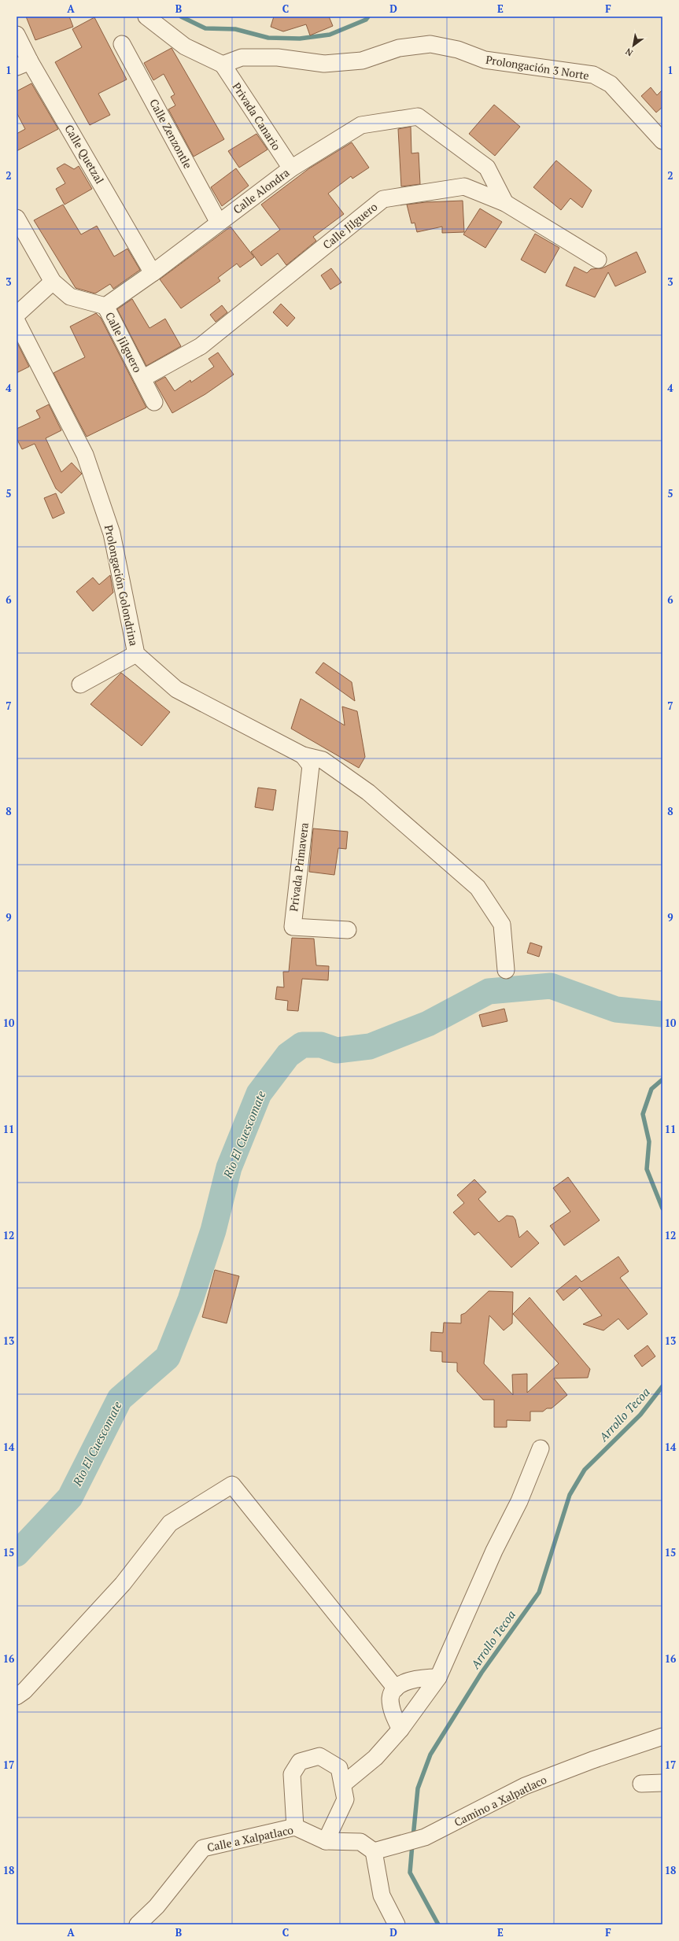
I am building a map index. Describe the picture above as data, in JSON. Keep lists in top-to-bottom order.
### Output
{
  "streets": {
    "street": [
      "Prolongación 3 Norte",
      "Privada Canario",
      "Calle Zenzontle",
      "Calle Quetzal",
      "Calle Alondra",
      "Calle Jilguero",
      "Prolongación Golondrina",
      "Privada Primavera",
      "Camino a Xalpatlaco",
      "Calle a Xalpatlaco"
    ]
  },
  "crossings": [
    ["Prolongación 3 Norte", "Privada Canario"],
    ["Privada Canario", "Calle Alondra"],
    ["Calle Zenzontle", "Calle Alondra"],
    ["Calle Quetzal", "Calle Alondra"],
    ["Calle Alondra", "Calle Jilguero"],
    ["Prolongación Golondrina", "Privada Primavera"],
    ["Camino a Xalpatlaco", "Calle a Xalpatlaco"]
  ],
  "water": ["Rio El Cuescomate", "Arrollo Tecoa"],
  "north": "bottom left",
  "grid": {
    "columns": [
      "A",
      "B",
      "C",
      "D",
      "E",
      "F"
    ],
    "rows": [
      "1",
      "2",
      "3",
      "4",
      "5",
      "6",
      "7",
      "8",
      "9",
      "10",
      "11",
      "12",
      "13",
      "14",
      "15",
      "16",
      "17",
      "18"
    ]
  }
}
